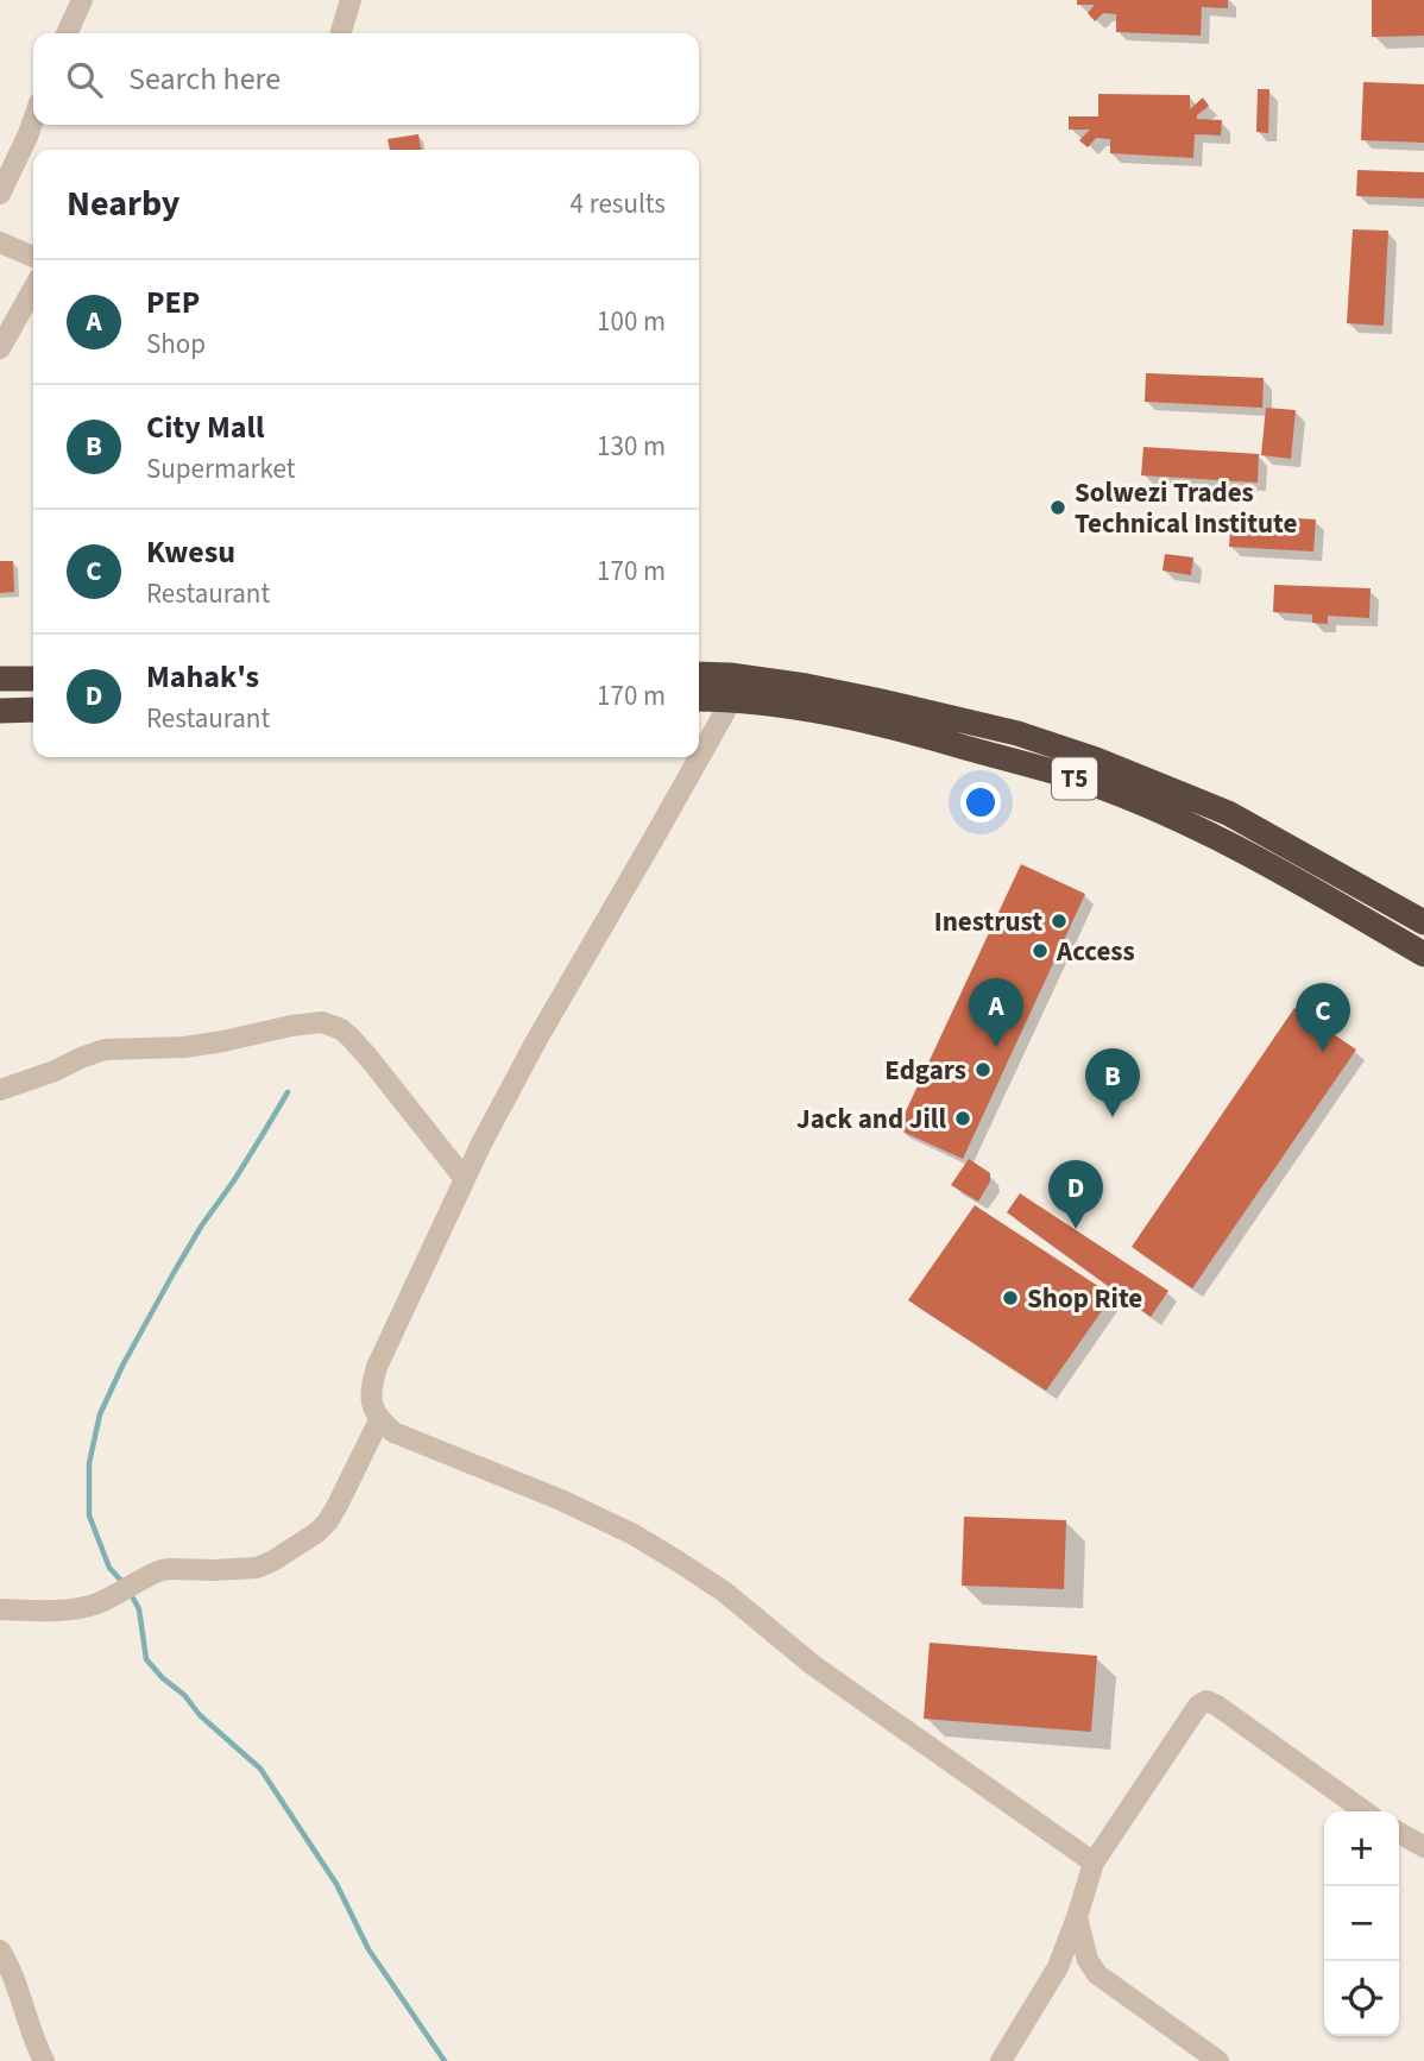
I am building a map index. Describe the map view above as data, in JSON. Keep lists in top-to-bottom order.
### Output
{
  "streets": {
    "highway": ["T5"]
  },
  "places": [
    "Solwezi Trades Technical Institute",
    "Inestrust",
    "Access",
    "Edgars",
    "Jack and Jill",
    "Shop Rite"
  ],
  "page": {
    "search": "Search here",
    "heading": ["Nearby", "4 results"],
    "list": [
      {
        "mark": "A",
        "name": "PEP",
        "note": "Shop",
        "value": "100 m"
      },
      {
        "mark": "B",
        "name": "City Mall",
        "note": "Supermarket",
        "value": "130 m"
      },
      {
        "mark": "C",
        "name": "Kwesu",
        "note": "Restaurant",
        "value": "170 m"
      },
      {
        "mark": "D",
        "name": "Mahak's",
        "note": "Restaurant",
        "value": "170 m"
      }
    ],
    "pins": [
      "A",
      "C",
      "B",
      "D"
    ],
    "map_buttons": ["+", "−"]
  }
}
